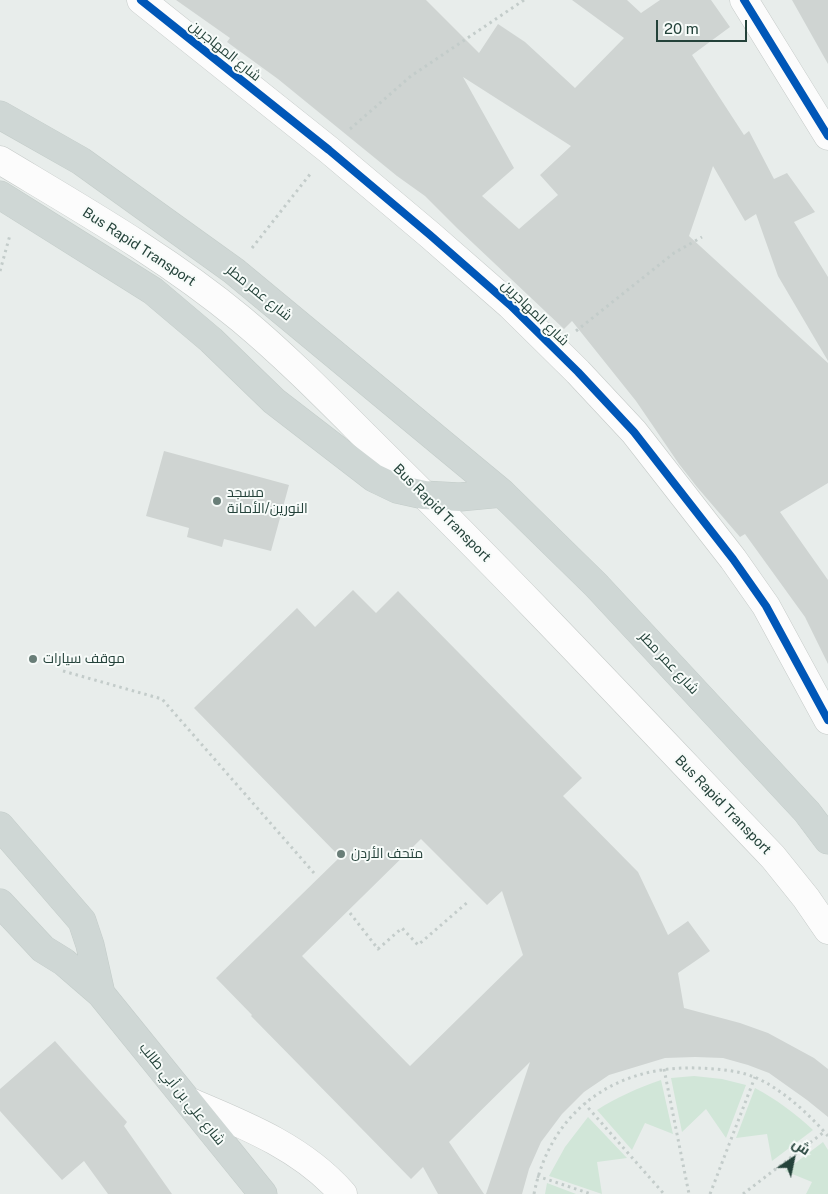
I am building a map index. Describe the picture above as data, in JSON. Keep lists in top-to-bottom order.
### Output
{
  "streets": {
    "main road": ["شارع عمر مطر", "شارع علي بن أبي طالب"],
    "street": ["شارع المهاجرين", "Bus Rapid Transport"]
  },
  "places": ["مسجد النورين/الأمانة", "موقف سيارات", "متحف الأردن"],
  "scale_bar": "20 m",
  "north": "top right"
}
